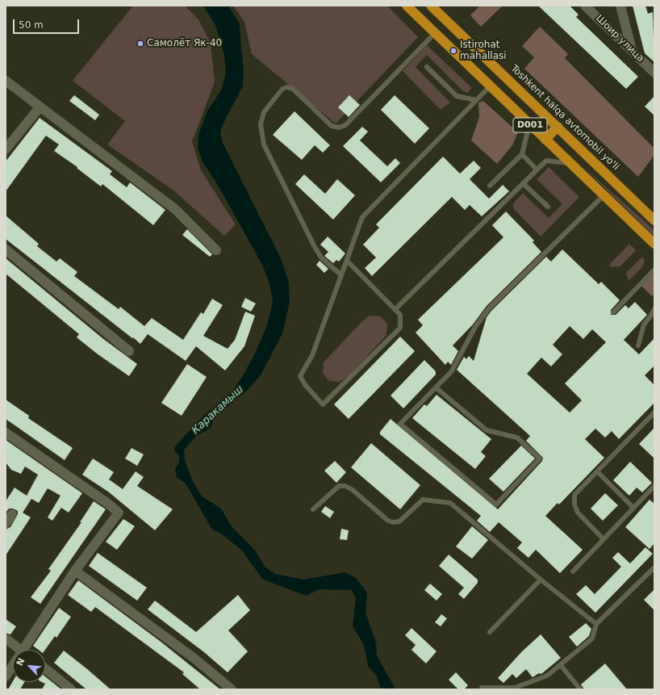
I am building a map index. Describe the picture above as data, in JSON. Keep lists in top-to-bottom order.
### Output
{
  "streets": {
    "highway": ["Toshkent halqa avtomobil yo'li", "D001"],
    "street": ["Шоир улица"]
  },
  "water": ["Каракамыш"],
  "places": ["Самолёт Як-40", "Istirohat mahallasi"],
  "scale_bar": "50 m",
  "north": "top left"
}
